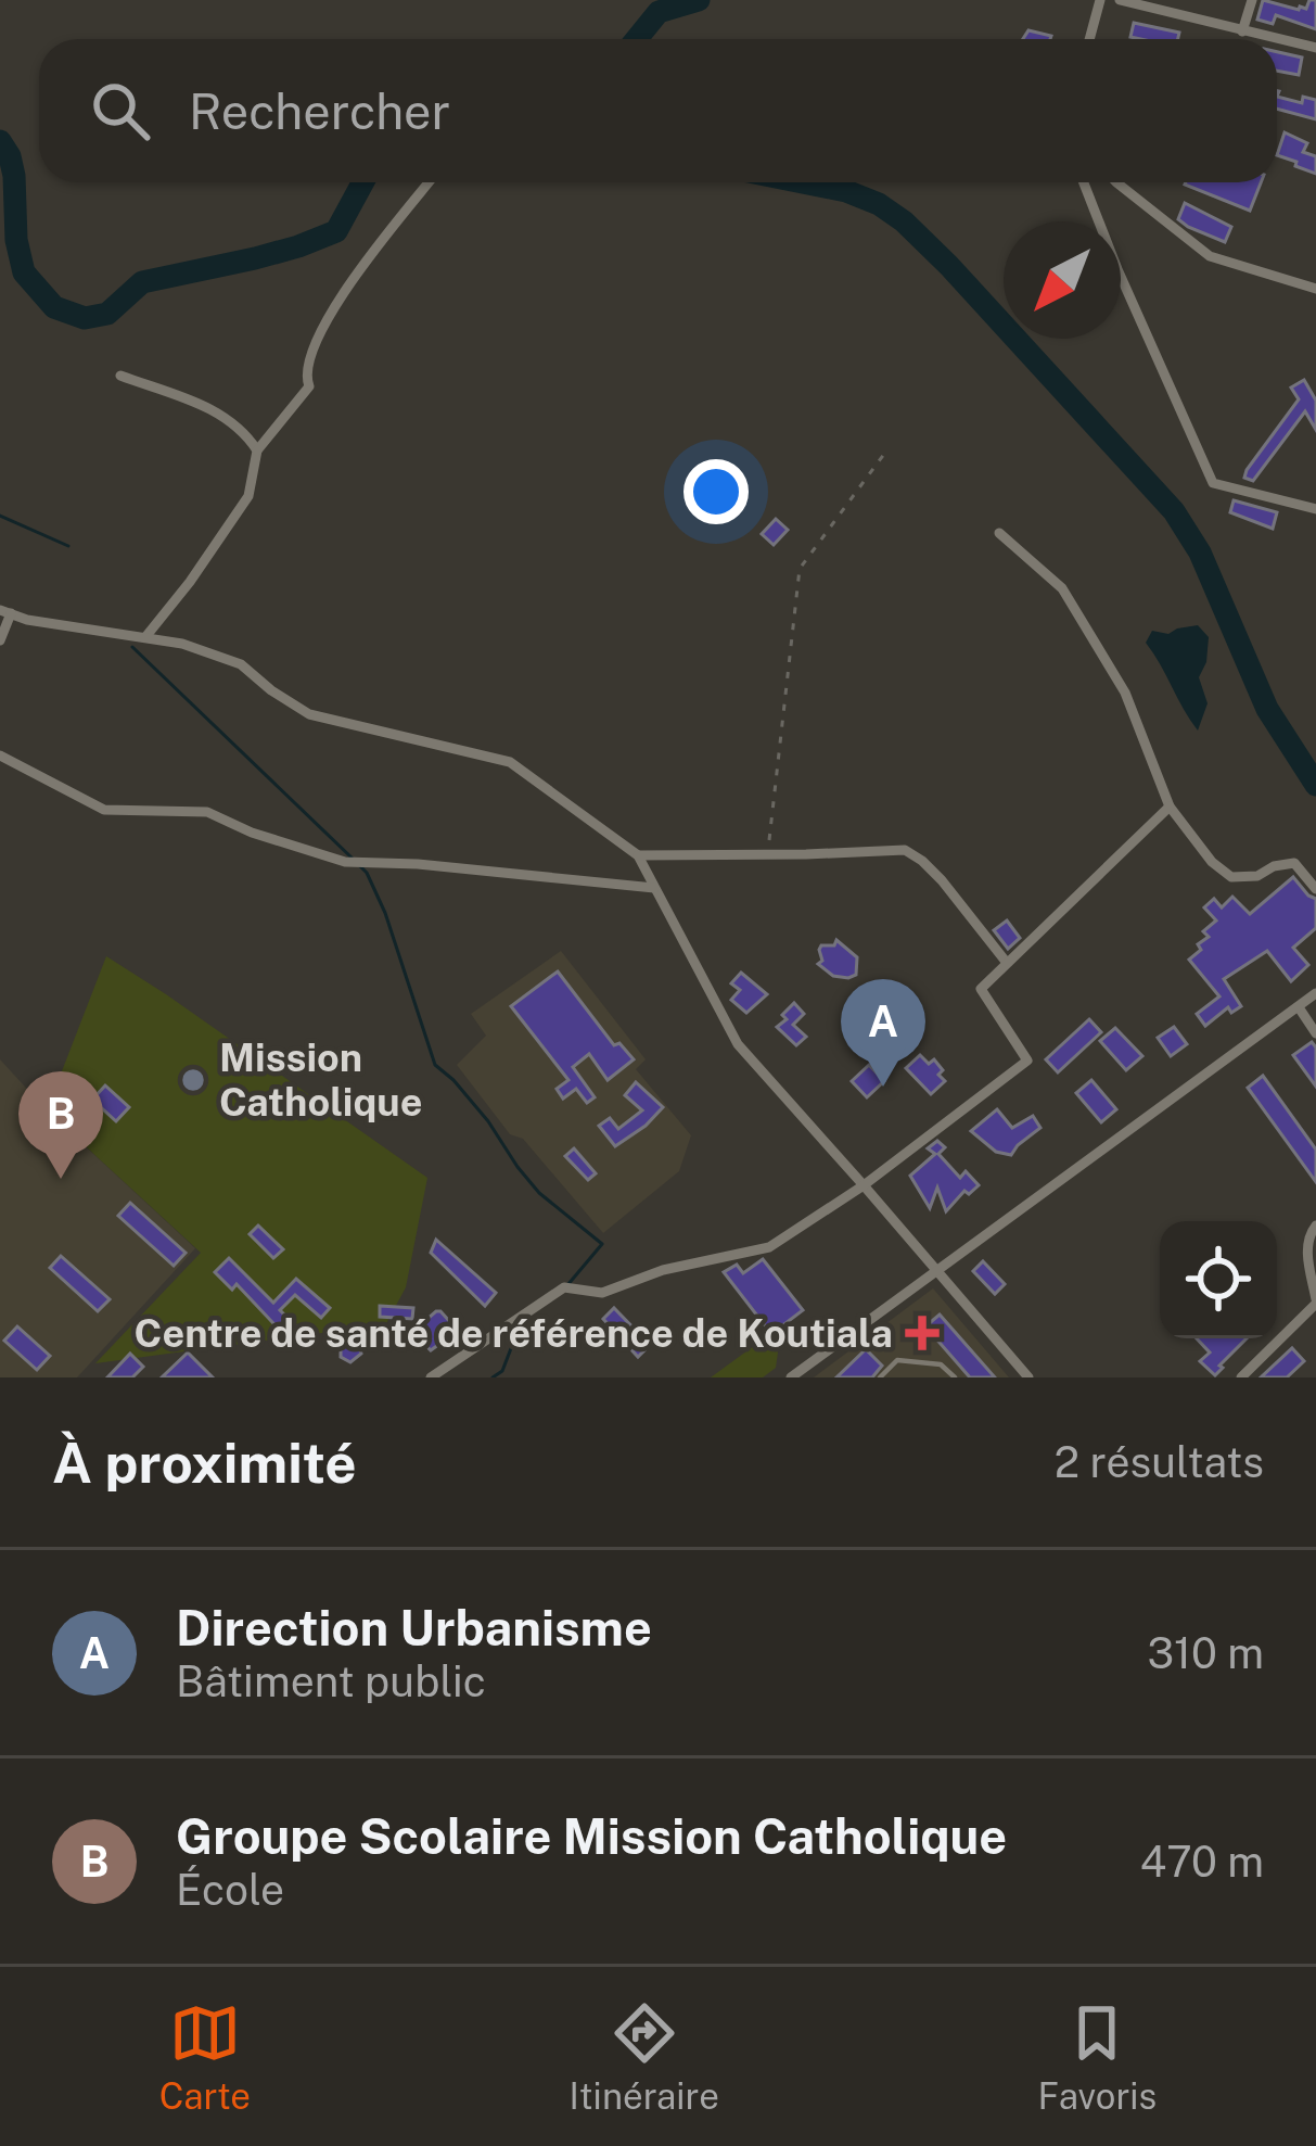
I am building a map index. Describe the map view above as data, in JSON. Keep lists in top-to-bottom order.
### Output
{
  "places": {
    "other": ["Mission Catholique"],
    "health": ["Centre de santé de référence de Koutiala"]
  },
  "north": "bottom left",
  "page": {
    "search": "Rechercher",
    "pins": ["A", "B"],
    "heading": ["À proximité", "2 résultats"],
    "list": [
      {
        "mark": "A",
        "name": "Direction Urbanisme",
        "note": "Bâtiment public",
        "value": "310 m"
      },
      {
        "mark": "B",
        "name": "Groupe Scolaire Mission Catholique",
        "note": "École",
        "value": "470 m"
      }
    ],
    "nav": ["Carte", "Itinéraire", "Favoris"]
  }
}
